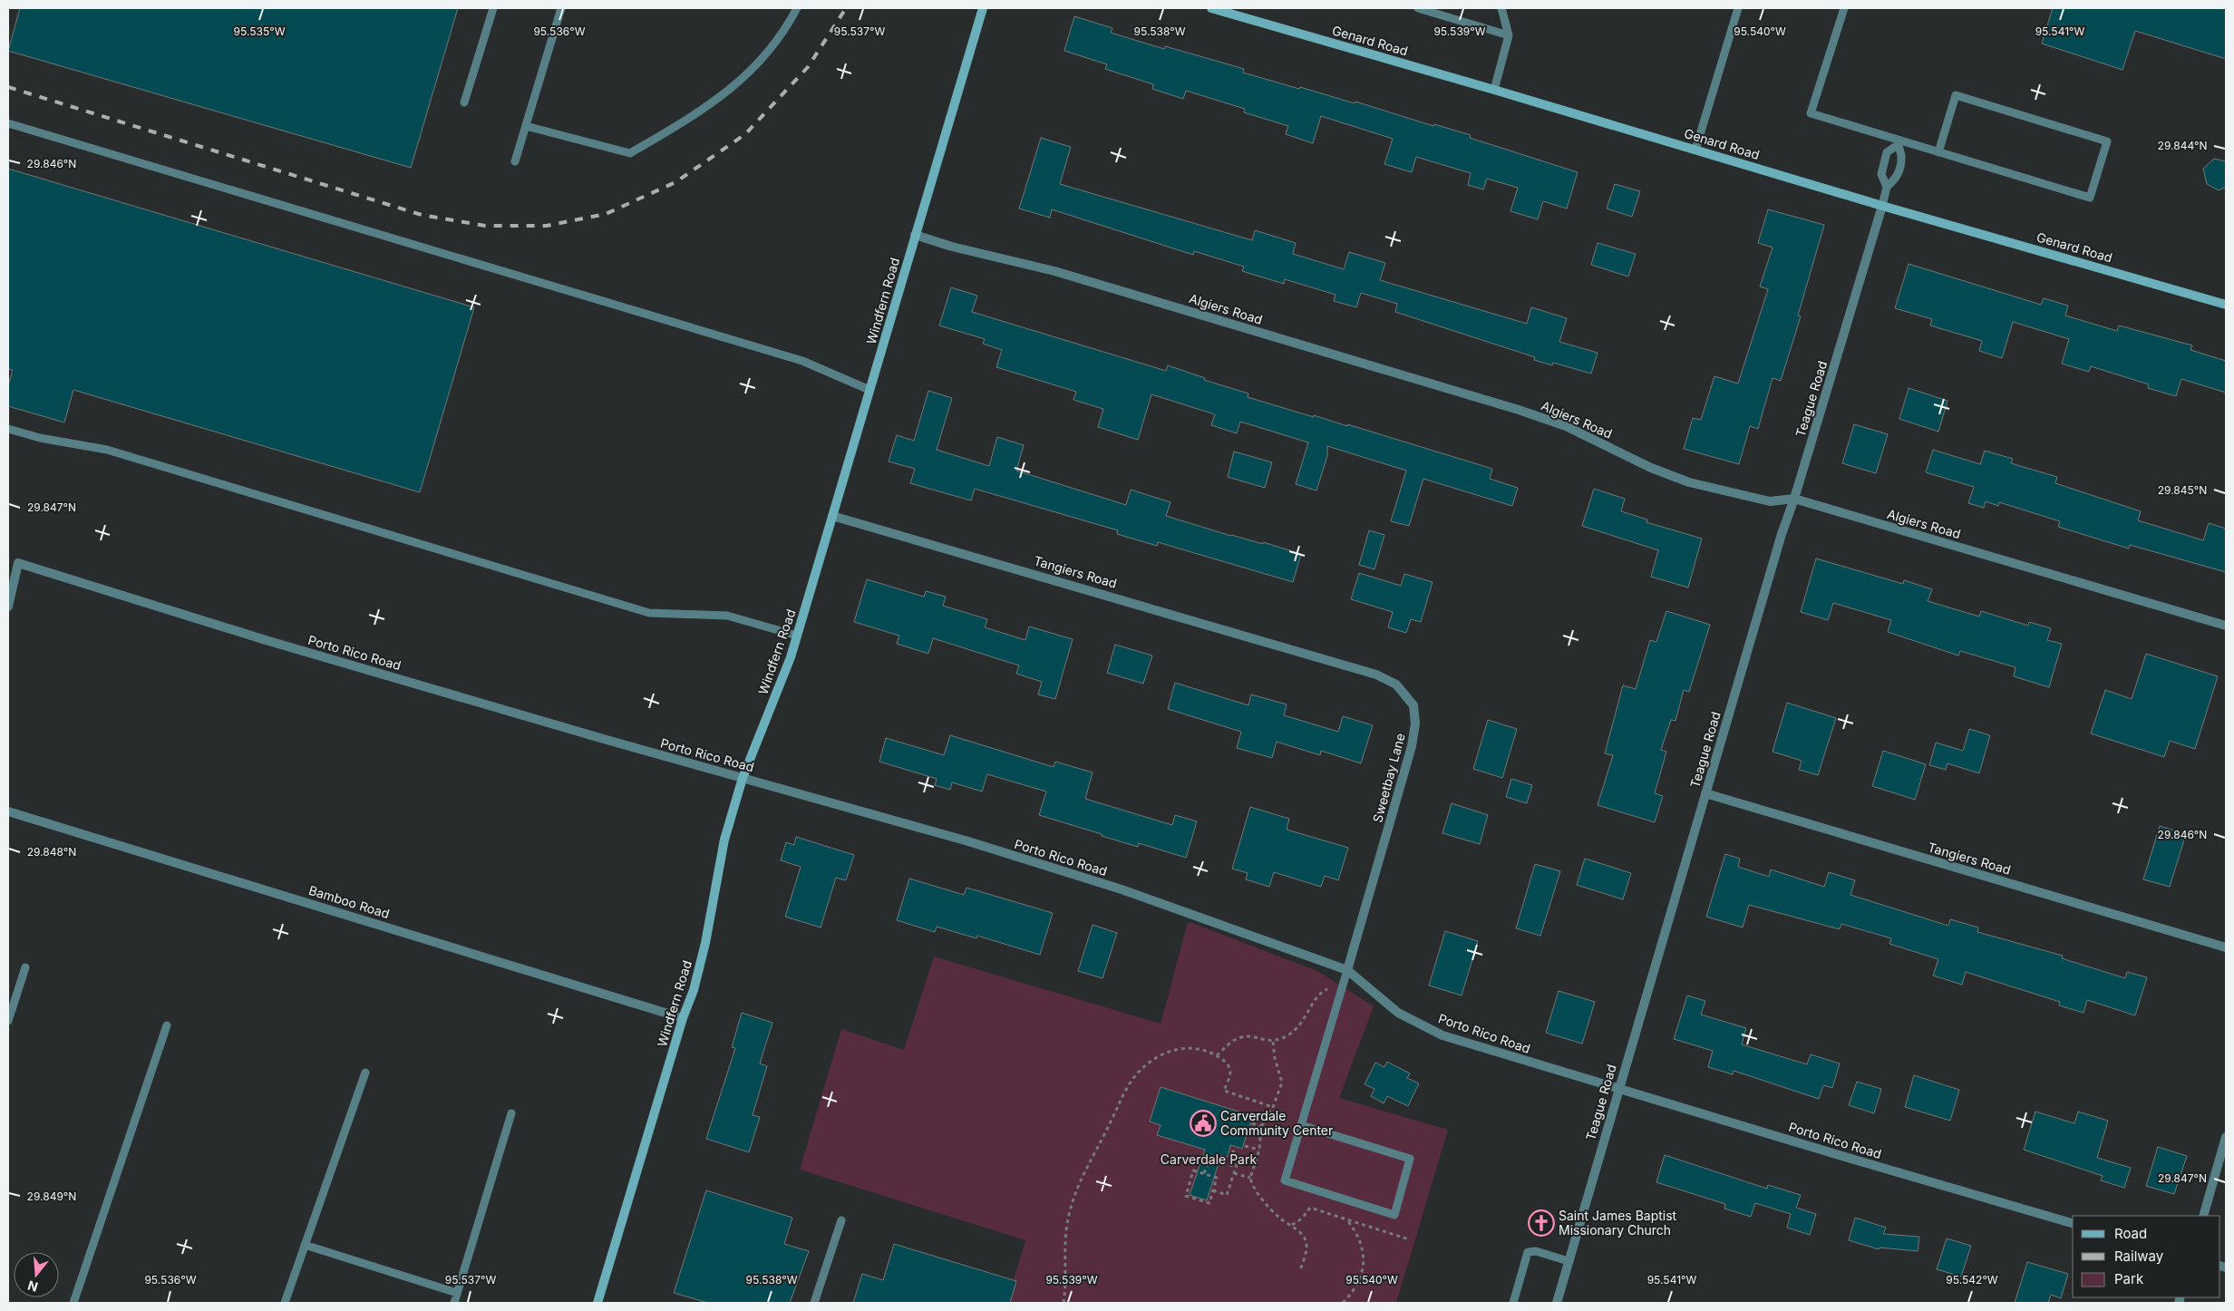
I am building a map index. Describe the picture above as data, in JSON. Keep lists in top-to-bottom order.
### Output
{
  "streets": {
    "street": [
      "Genard Road",
      "Windfern Road",
      "Algiers Road",
      "Teague Road",
      "Tangiers Road",
      "Porto Rico Road",
      "Sweetbay Lane",
      "Bamboo Road"
    ]
  },
  "crossings": [
    ["Genard Road", "Teague Road"],
    ["Windfern Road", "Algiers Road"],
    ["Windfern Road", "Tangiers Road"],
    ["Windfern Road", "Porto Rico Road"],
    ["Windfern Road", "Bamboo Road"],
    ["Algiers Road", "Teague Road"],
    ["Teague Road", "Tangiers Road"],
    ["Teague Road", "Porto Rico Road"],
    ["Tangiers Road", "Sweetbay Lane"],
    ["Porto Rico Road", "Sweetbay Lane"]
  ],
  "parks": ["Carverdale Park"],
  "places": {
    "public building": ["Carverdale Community Center"],
    "church": ["Saint James Baptist Missionary Church"]
  },
  "legend": ["Road", "Railway", "Park"],
  "north": "bottom",
  "coordinates": [
    "95.535°W",
    "95.536°W",
    "95.537°W",
    "95.538°W",
    "95.539°W",
    "95.540°W",
    "95.541°W",
    "29.844°N",
    "29.846°N",
    "29.845°N",
    "29.847°N",
    "29.848°N",
    "29.849°N",
    "95.542°W"
  ]
}
